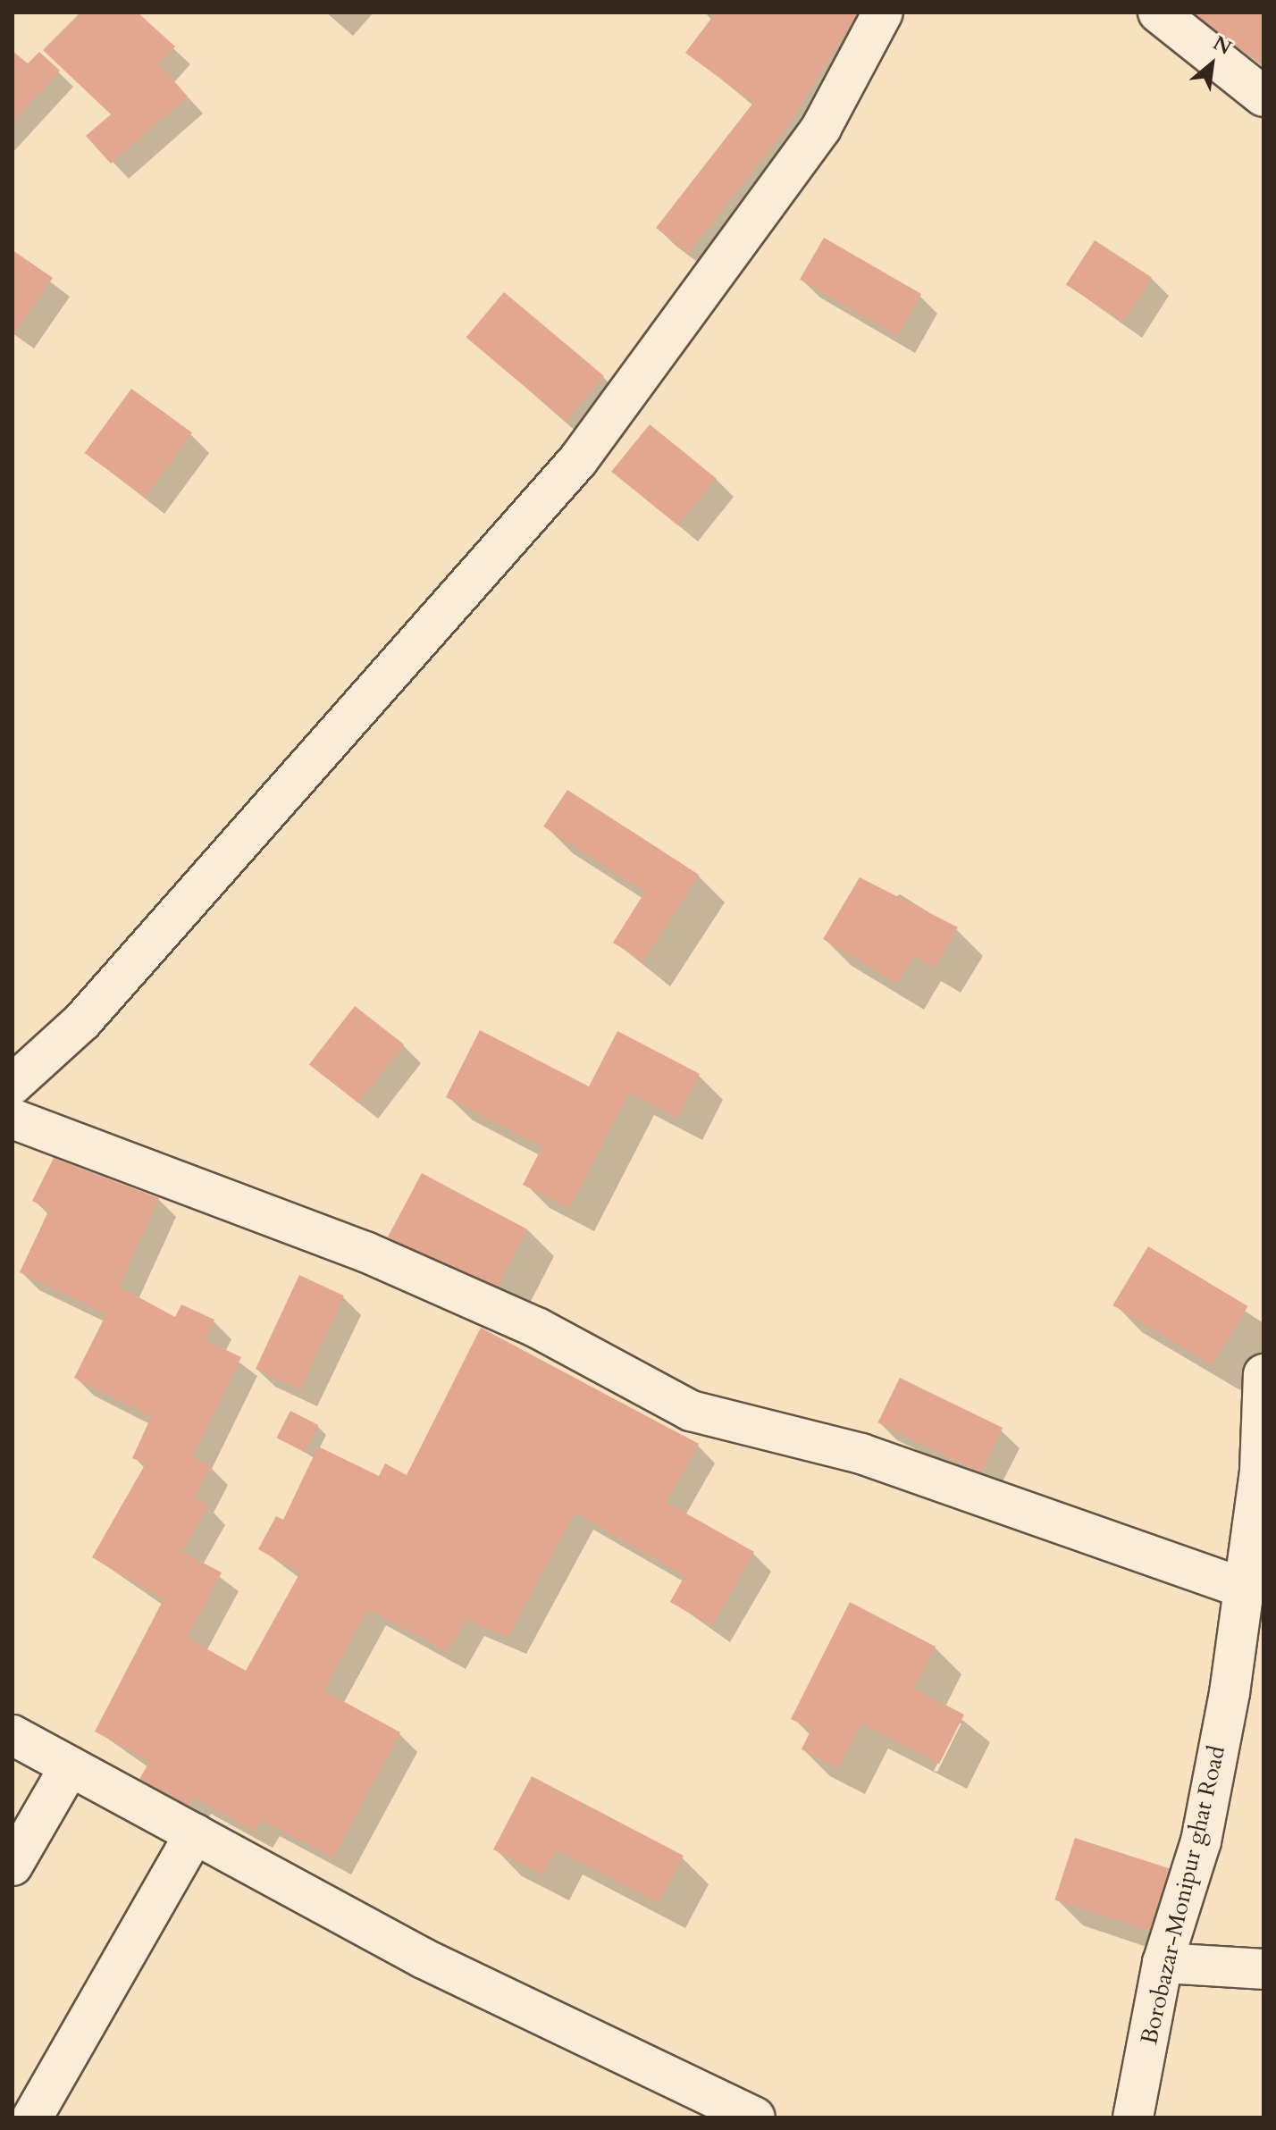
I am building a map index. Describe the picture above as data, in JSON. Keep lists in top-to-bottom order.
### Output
{
  "streets": {
    "street": ["Borobazar-Monipur ghat Road"]
  },
  "north": "top right"
}
